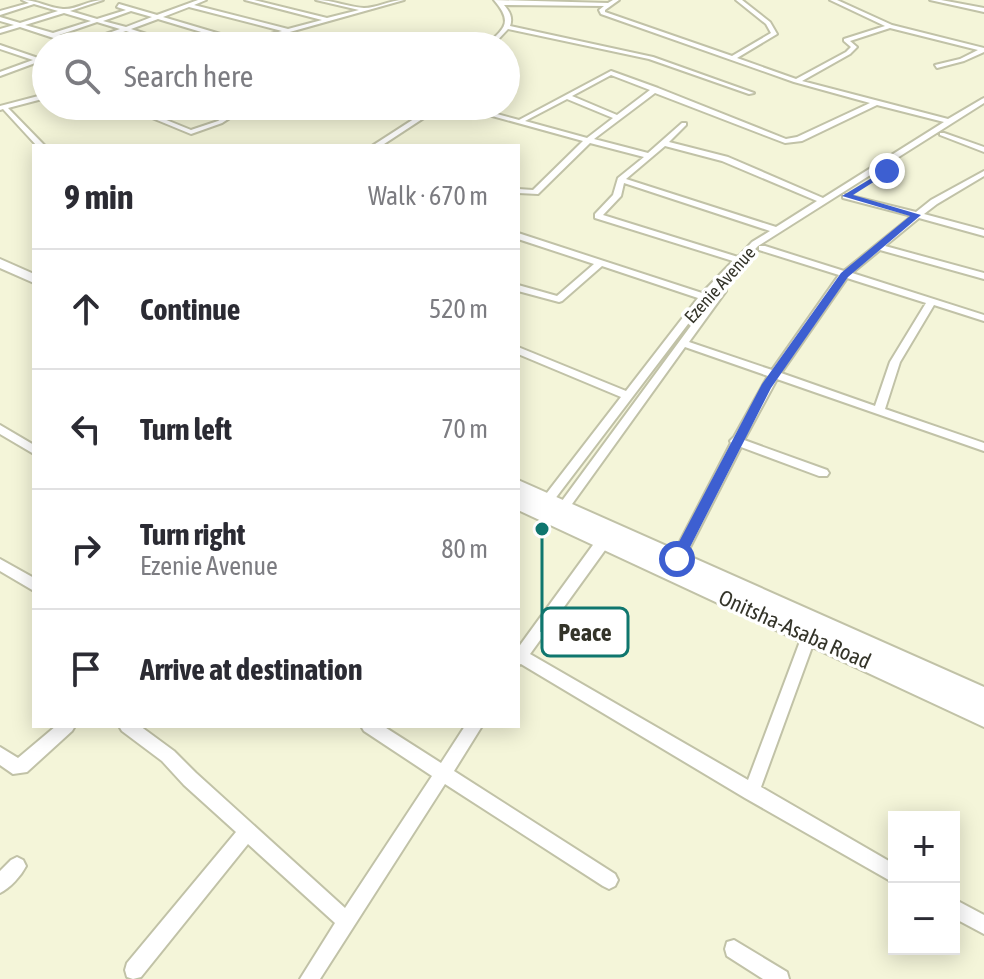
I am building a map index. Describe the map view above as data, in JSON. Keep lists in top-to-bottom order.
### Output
{
  "streets": {
    "highway": ["Onitsha-Asaba Road"],
    "street": ["Ezenie Avenue"]
  },
  "places": ["Peace"],
  "page": {
    "search": "Search here",
    "heading": ["9 min", "Walk · 670 m"],
    "list": [
      ["Continue", "520 m"],
      ["Turn left", "70 m"],
      ["Turn right", "Ezenie Avenue", "80 m"],
      "Arrive at destination"
    ],
    "map_buttons": ["+", "−"]
  }
}
